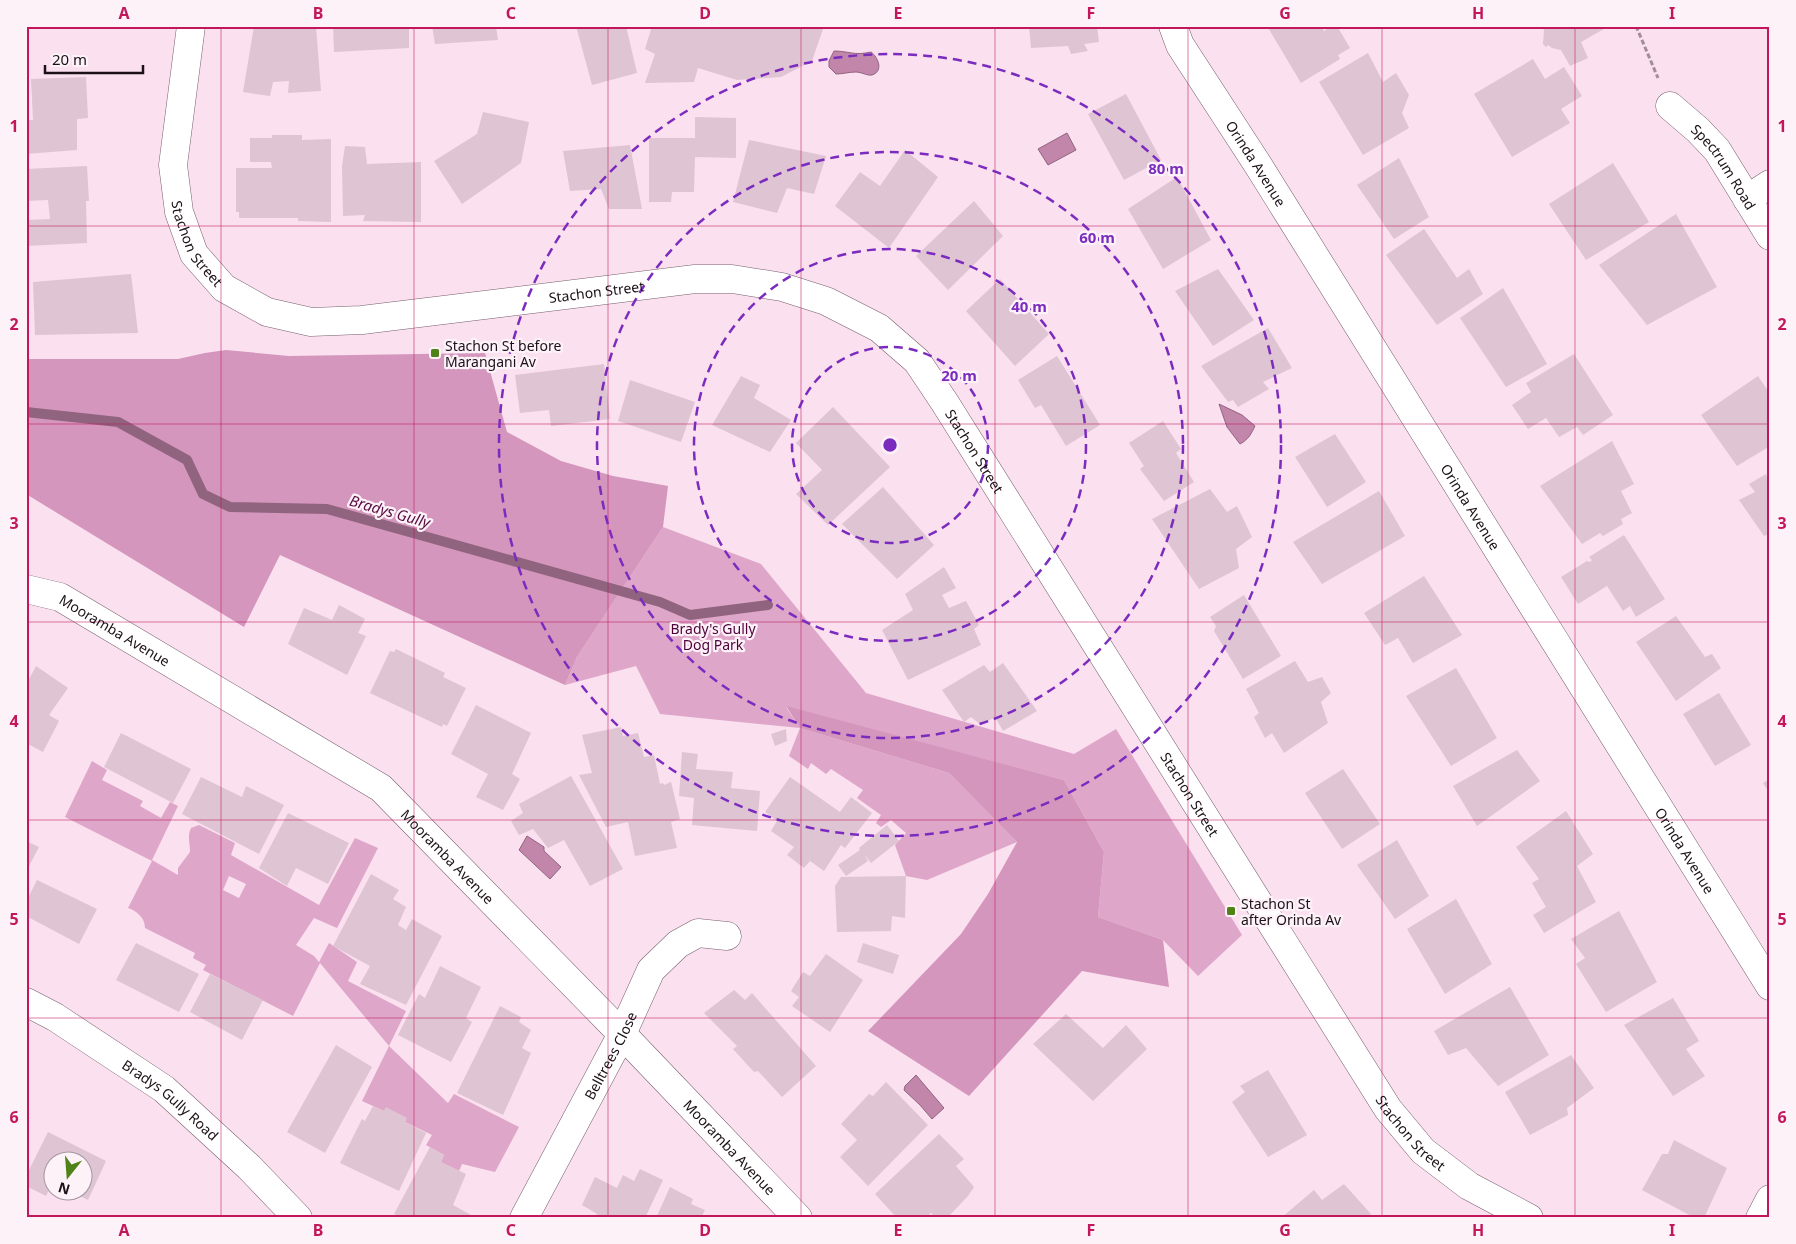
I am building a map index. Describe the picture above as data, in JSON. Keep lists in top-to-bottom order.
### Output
{
  "streets": {
    "street": [
      "Orinda Avenue",
      "Spectrum Road",
      "Stachon Street",
      "Mooramba Avenue",
      "Belltrees Close",
      "Bradys Gully Road"
    ]
  },
  "crossings": [
    ["Mooramba Avenue", "Belltrees Close"]
  ],
  "water": ["Bradys Gully"],
  "parks": ["Brady's Gully Dog Park"],
  "places": {
    "transit": ["Stachon St before Marangani Av", "Stachon St after Orinda Av"]
  },
  "scale_bar": "20 m",
  "north": "bottom",
  "grid": {
    "columns": [
      "A",
      "B",
      "C",
      "D",
      "E",
      "F",
      "G",
      "H",
      "I"
    ],
    "rows": [
      "1",
      "2",
      "3",
      "4",
      "5",
      "6"
    ]
  },
  "rings": [
    "80 m",
    "60 m",
    "40 m",
    "20 m"
  ]
}
